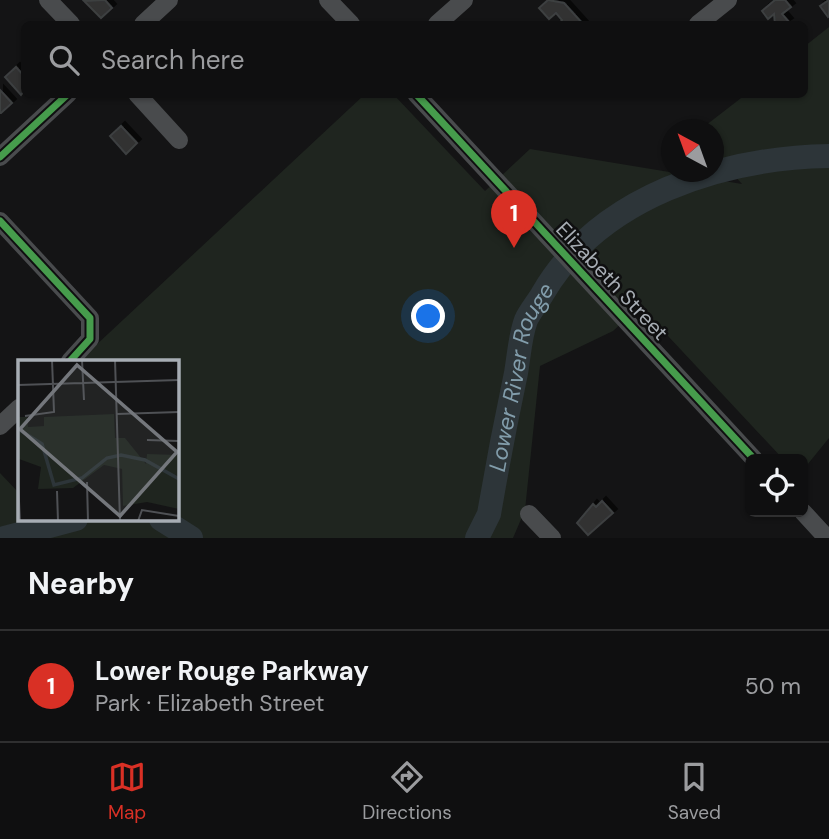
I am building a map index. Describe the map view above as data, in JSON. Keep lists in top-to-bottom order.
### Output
{
  "streets": {
    "street": ["Elizabeth Street"]
  },
  "water": ["Lower River Rouge"],
  "north": "top left",
  "page": {
    "search": "Search here",
    "pins": "1",
    "heading": "Nearby",
    "list": [
      {
        "mark": "1",
        "name": "Lower Rouge Parkway",
        "note": "Park · Elizabeth Street",
        "value": "50 m"
      }
    ],
    "nav": ["Map", "Directions", "Saved"]
  }
}
